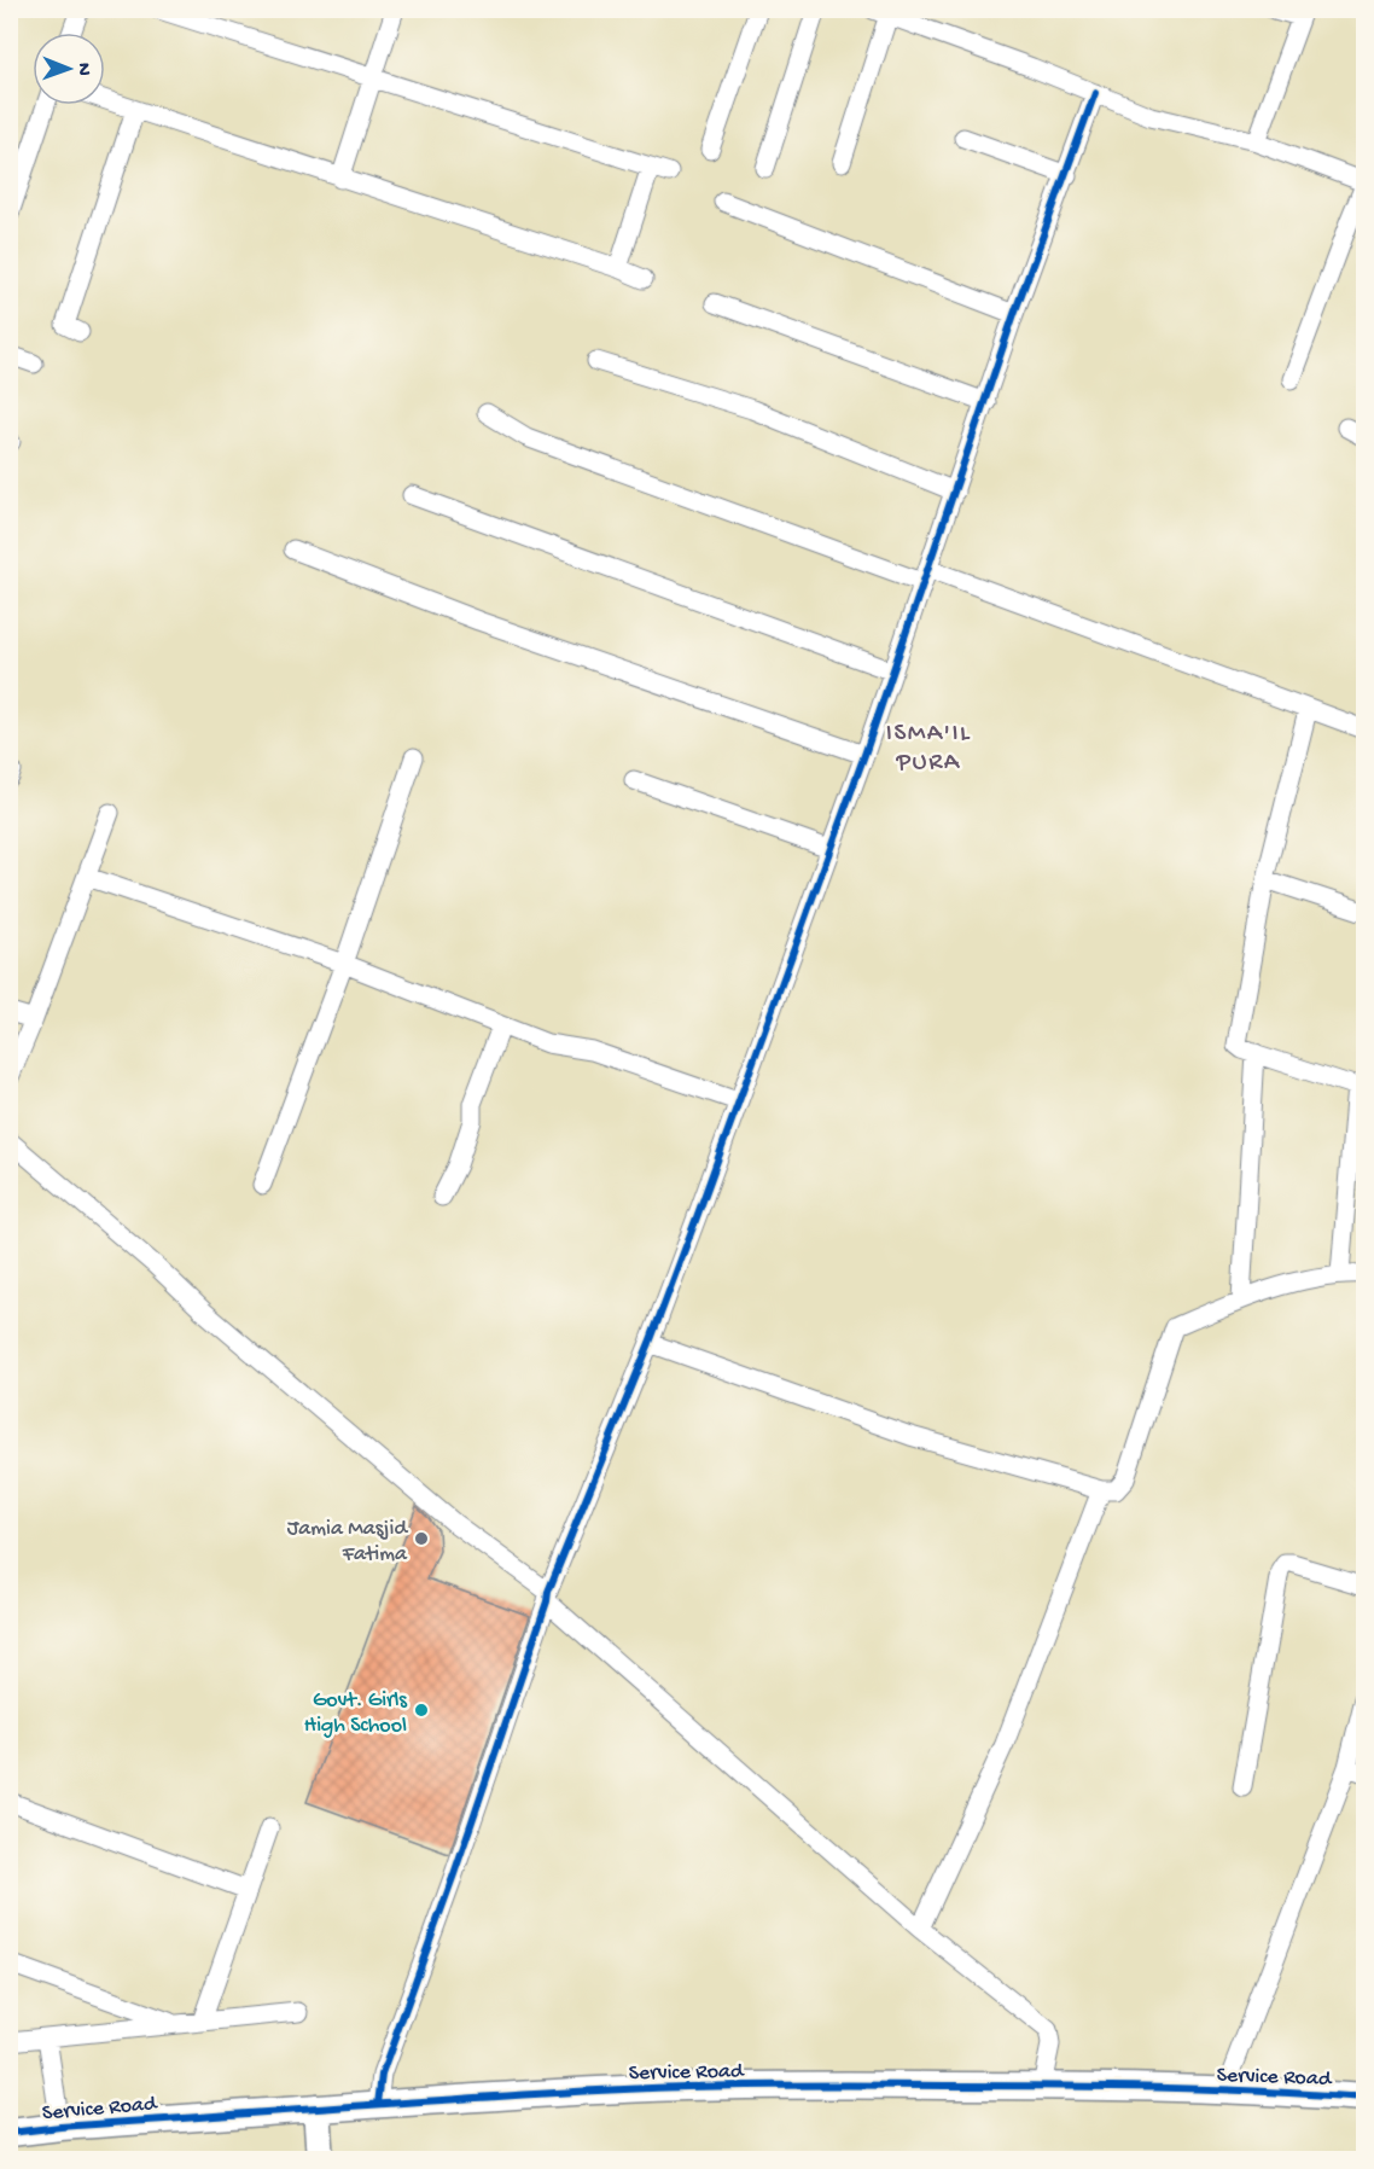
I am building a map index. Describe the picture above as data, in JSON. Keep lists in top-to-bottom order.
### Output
{
  "streets": {
    "street": ["Service Road"]
  },
  "districts": ["ISMA'IL PURA"],
  "places": ["Jamia Masjid Fatima", "Govt. Girls High School"],
  "north": "right"
}
